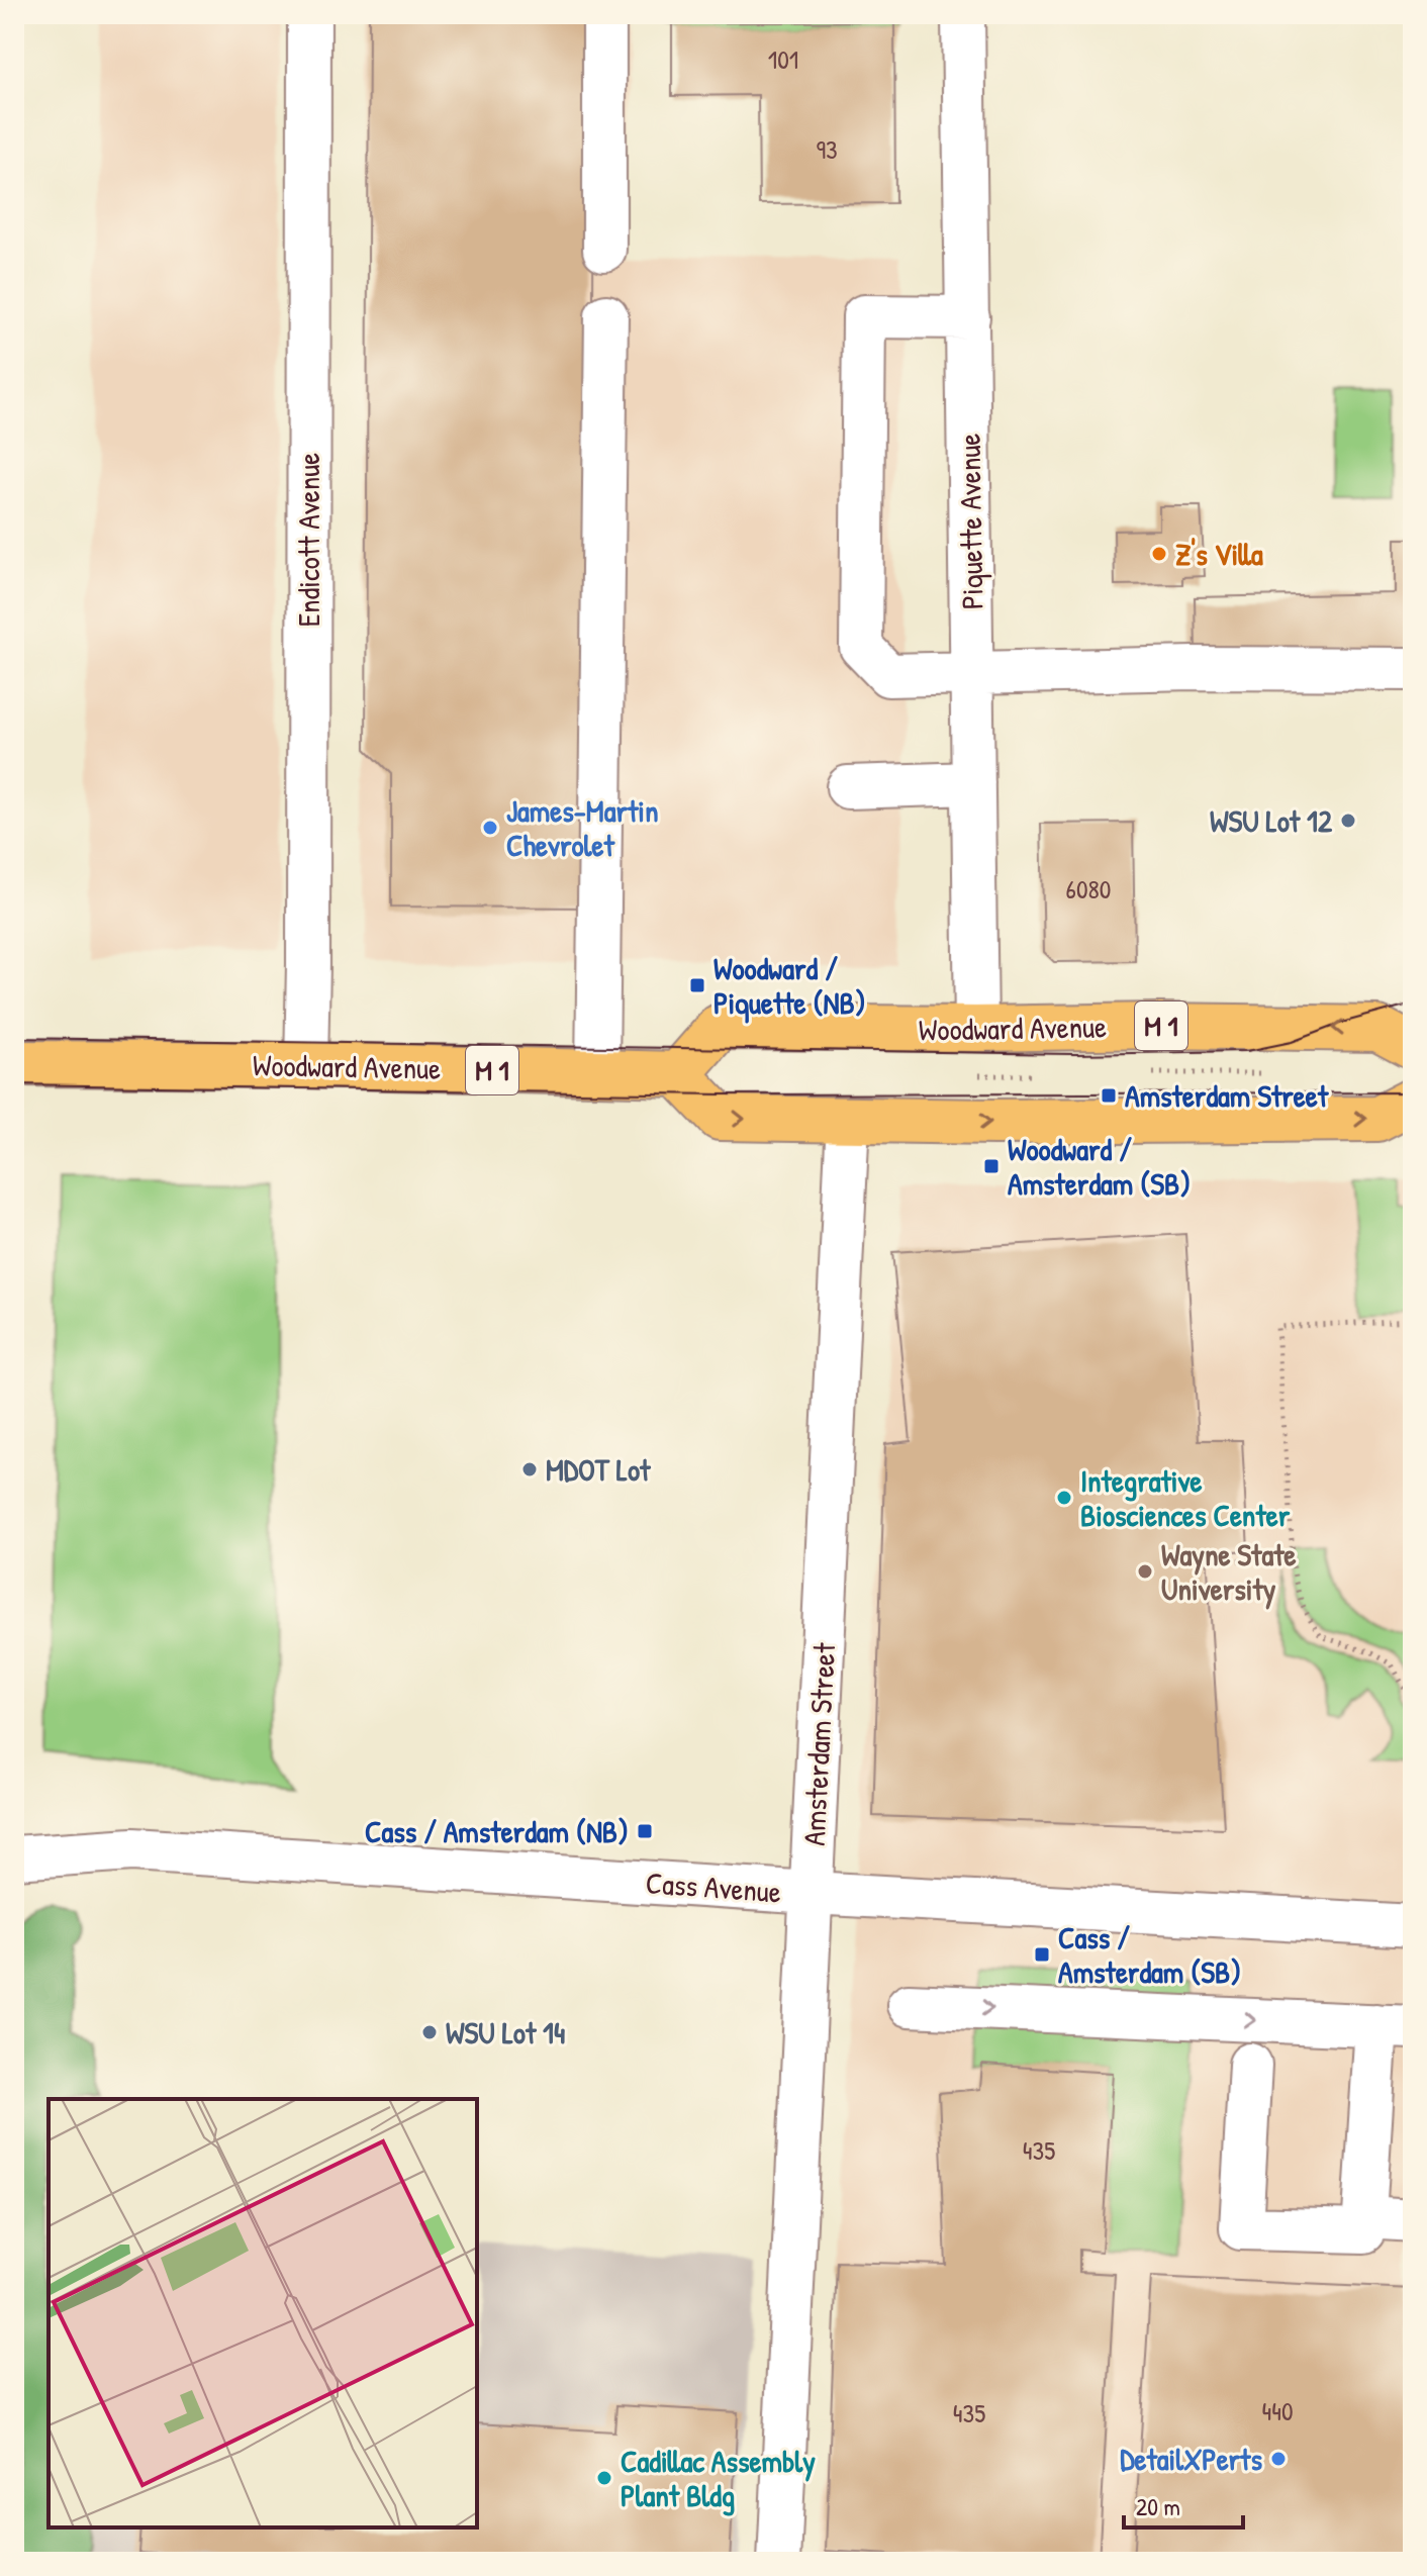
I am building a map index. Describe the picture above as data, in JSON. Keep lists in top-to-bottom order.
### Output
{
  "streets": {
    "main road": ["M 1", "Woodward Avenue"],
    "street": [
      "Piquette Avenue",
      "Endicott Avenue",
      "Amsterdam Street",
      "Cass Avenue"
    ]
  },
  "crossings": [
    ["Piquette Avenue", "Woodward Avenue"],
    ["Endicott Avenue", "Woodward Avenue"],
    ["Amsterdam Street", "Cass Avenue"]
  ],
  "places": {
    "other": [
      "Z's Villa",
      "WSU Lot 12",
      "James-Martin Chevrolet",
      "MDOT Lot",
      "Integrative Biosciences Center",
      "Wayne State University",
      "WSU Lot 14",
      "DetailXPerts",
      "Cadillac Assembly Plant Bldg"
    ],
    "transit": [
      "Woodward / Piquette (NB)",
      "Amsterdam Street",
      "Woodward / Amsterdam (SB)",
      "Cass / Amsterdam (NB)",
      "Cass / Amsterdam (SB)"
    ]
  },
  "house_numbers": [
    "101",
    "93",
    "6080",
    "435",
    "440",
    "435"
  ],
  "scale_bar": "20 m"
}
